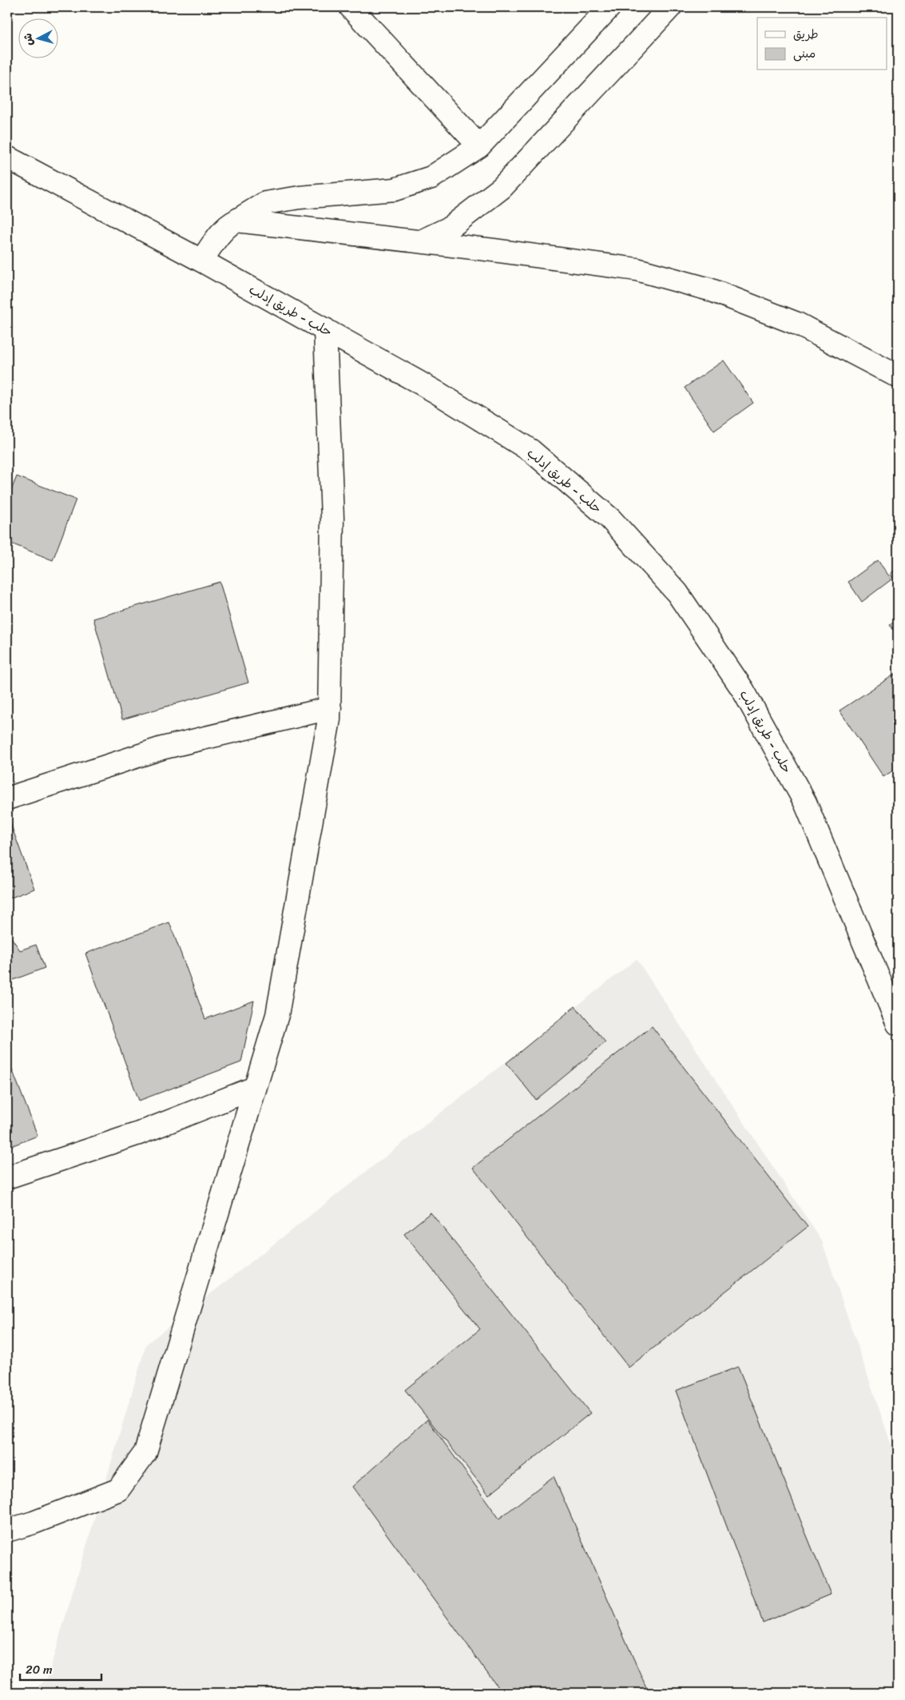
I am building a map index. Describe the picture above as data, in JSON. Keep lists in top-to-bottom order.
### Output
{
  "streets": {
    "main road": ["حلب - طريق إدلب"]
  },
  "legend": ["طريق", "مبنى"],
  "scale_bar": "20 m",
  "north": "left"
}
